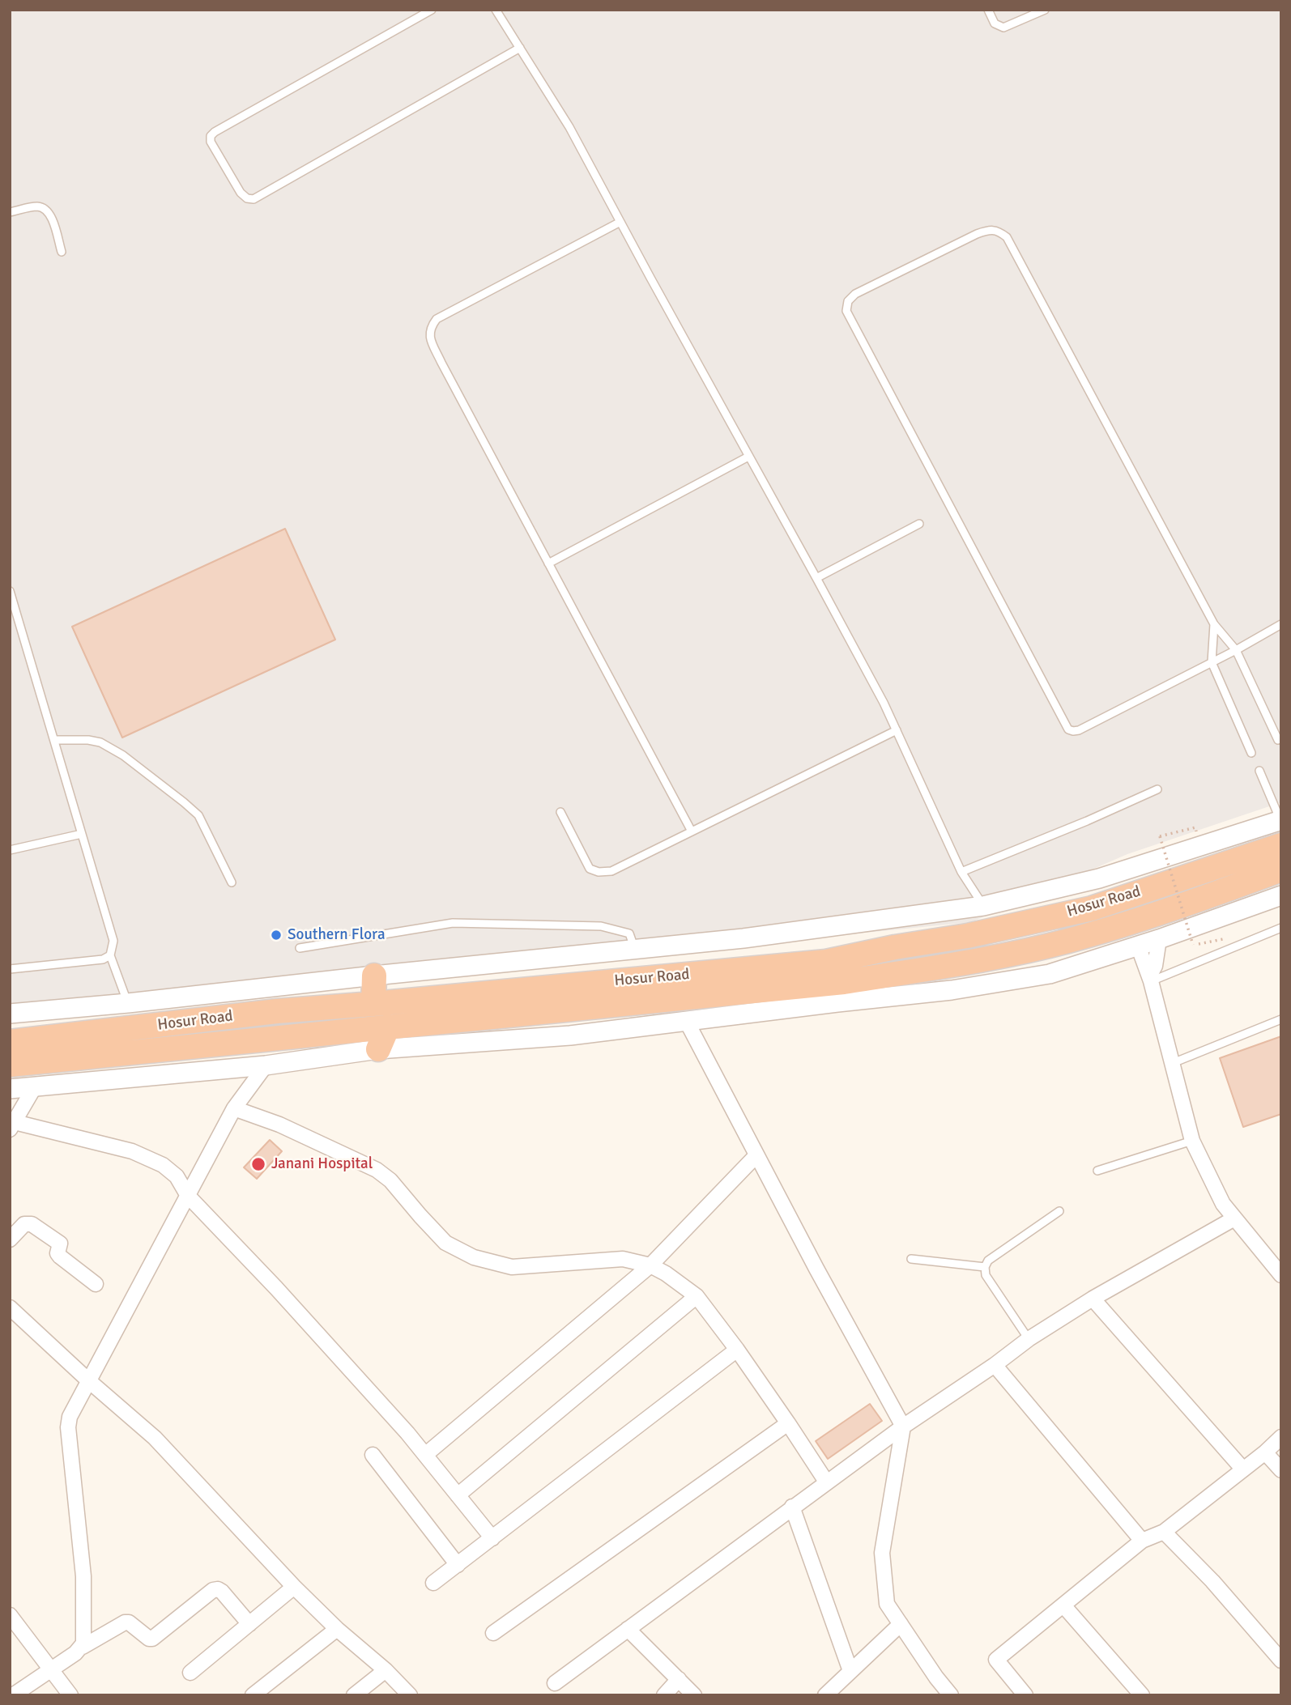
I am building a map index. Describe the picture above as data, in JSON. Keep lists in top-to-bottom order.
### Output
{
  "streets": {
    "highway": ["Hosur Road"]
  },
  "places": ["Southern Flora", "Janani Hospital"]
}
